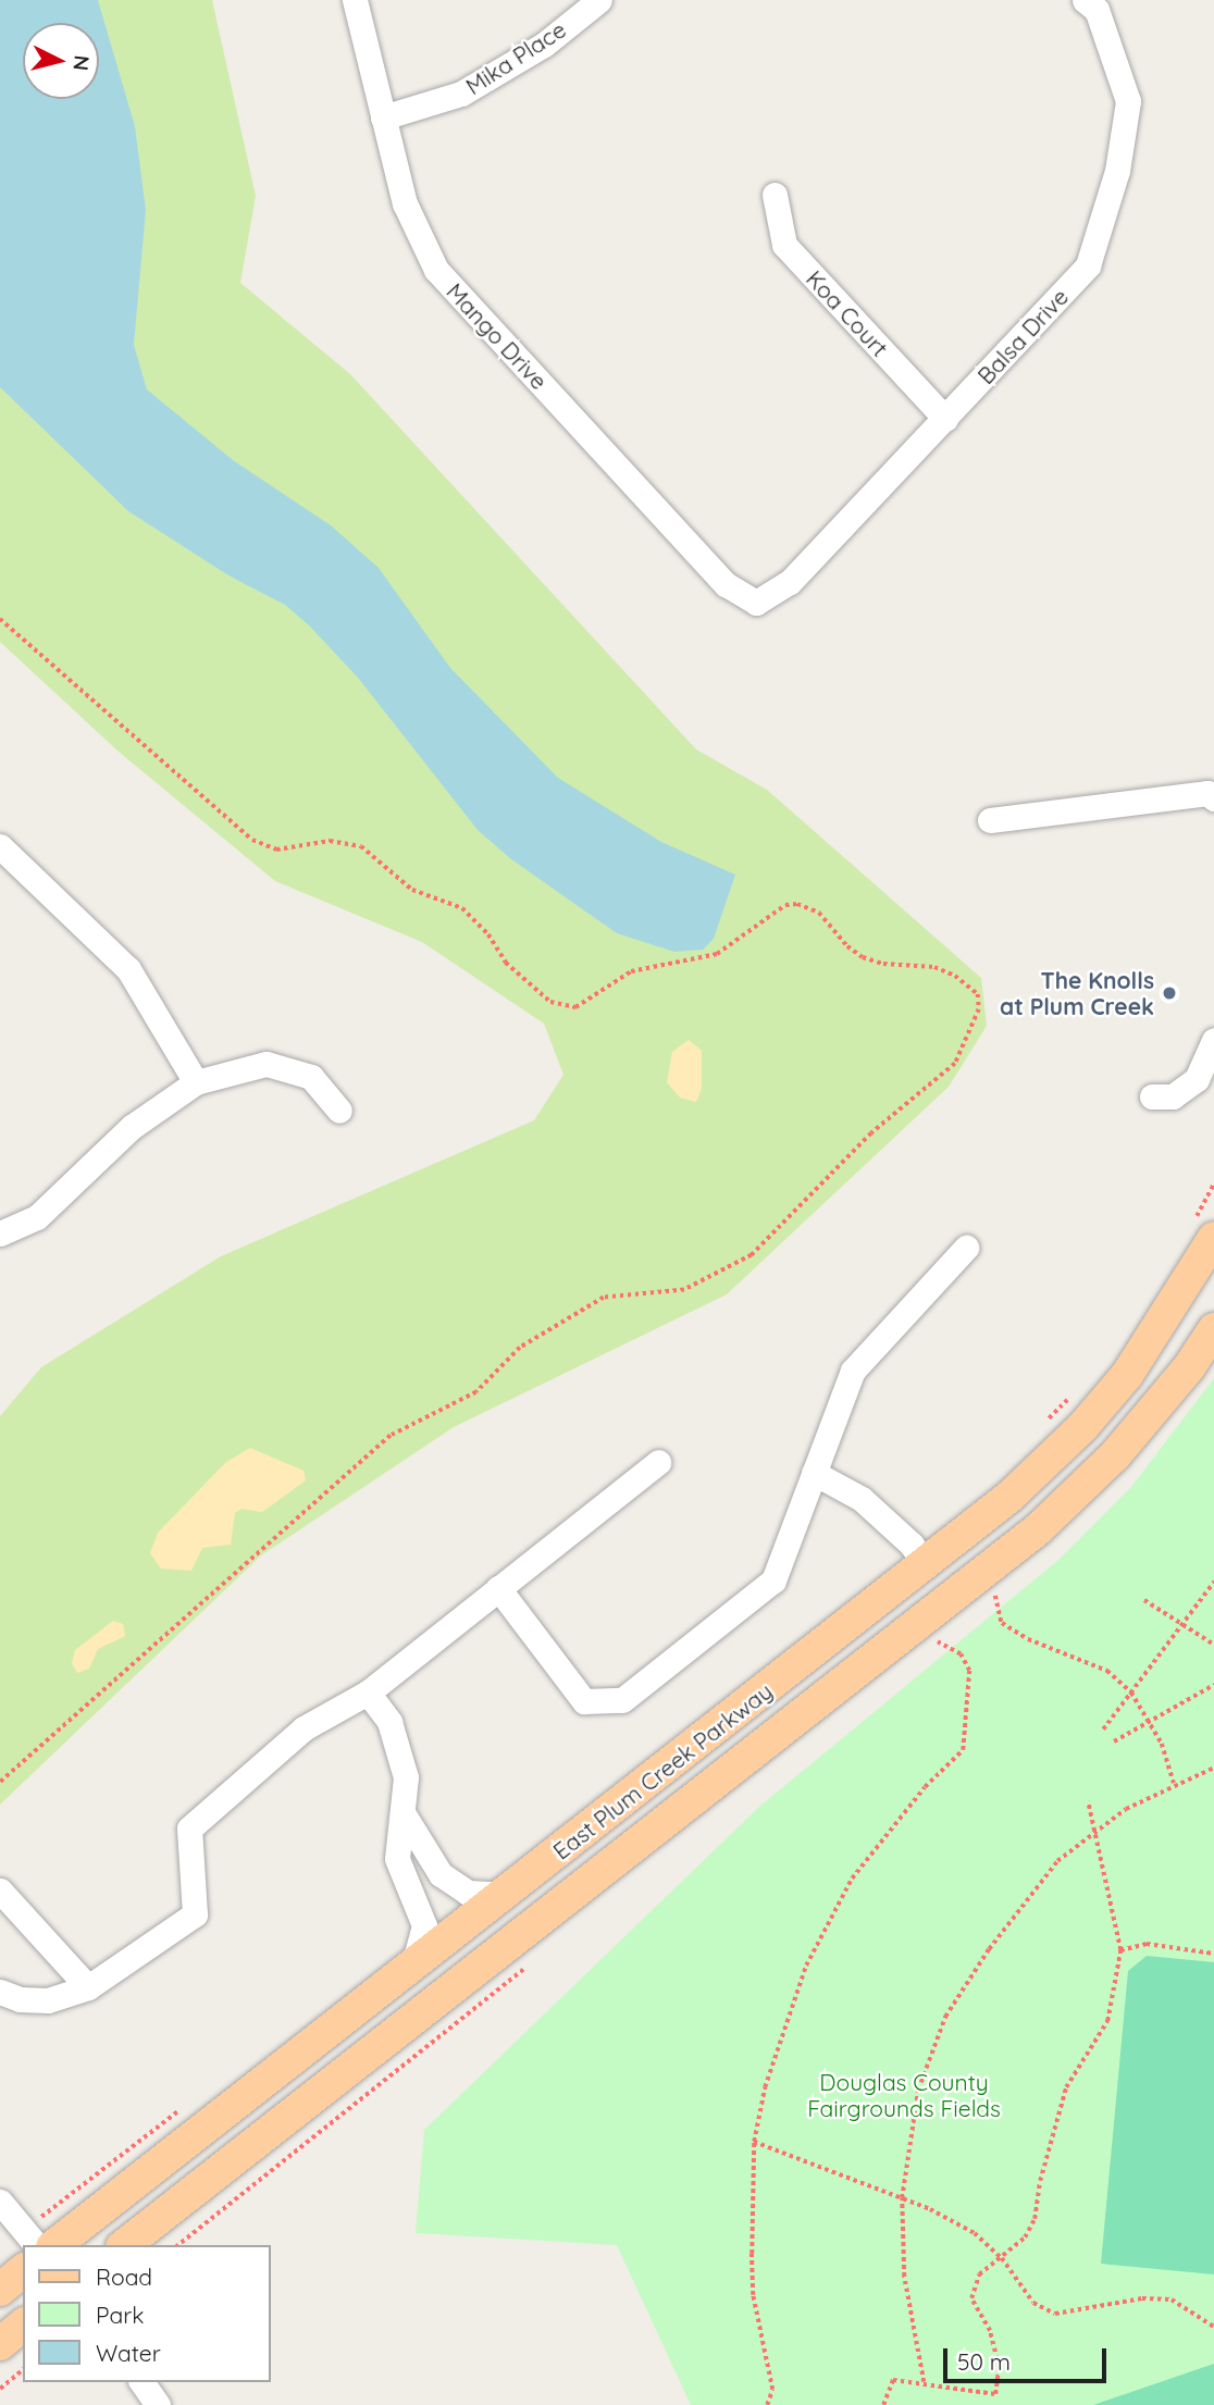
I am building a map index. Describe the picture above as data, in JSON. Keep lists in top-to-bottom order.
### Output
{
  "streets": {
    "main road": ["East Plum Creek Parkway"],
    "street": [
      "Mika Place",
      "Koa Court",
      "Mango Drive",
      "Balsa Drive"
    ]
  },
  "crossings": [
    ["Mika Place", "Mango Drive"],
    ["Koa Court", "Balsa Drive"],
    ["Mango Drive", "Balsa Drive"]
  ],
  "parks": ["Douglas County Fairgrounds Fields"],
  "places": ["The Knolls at Plum Creek"],
  "legend": ["Road", "Park", "Water"],
  "scale_bar": "50 m",
  "north": "right"
}
